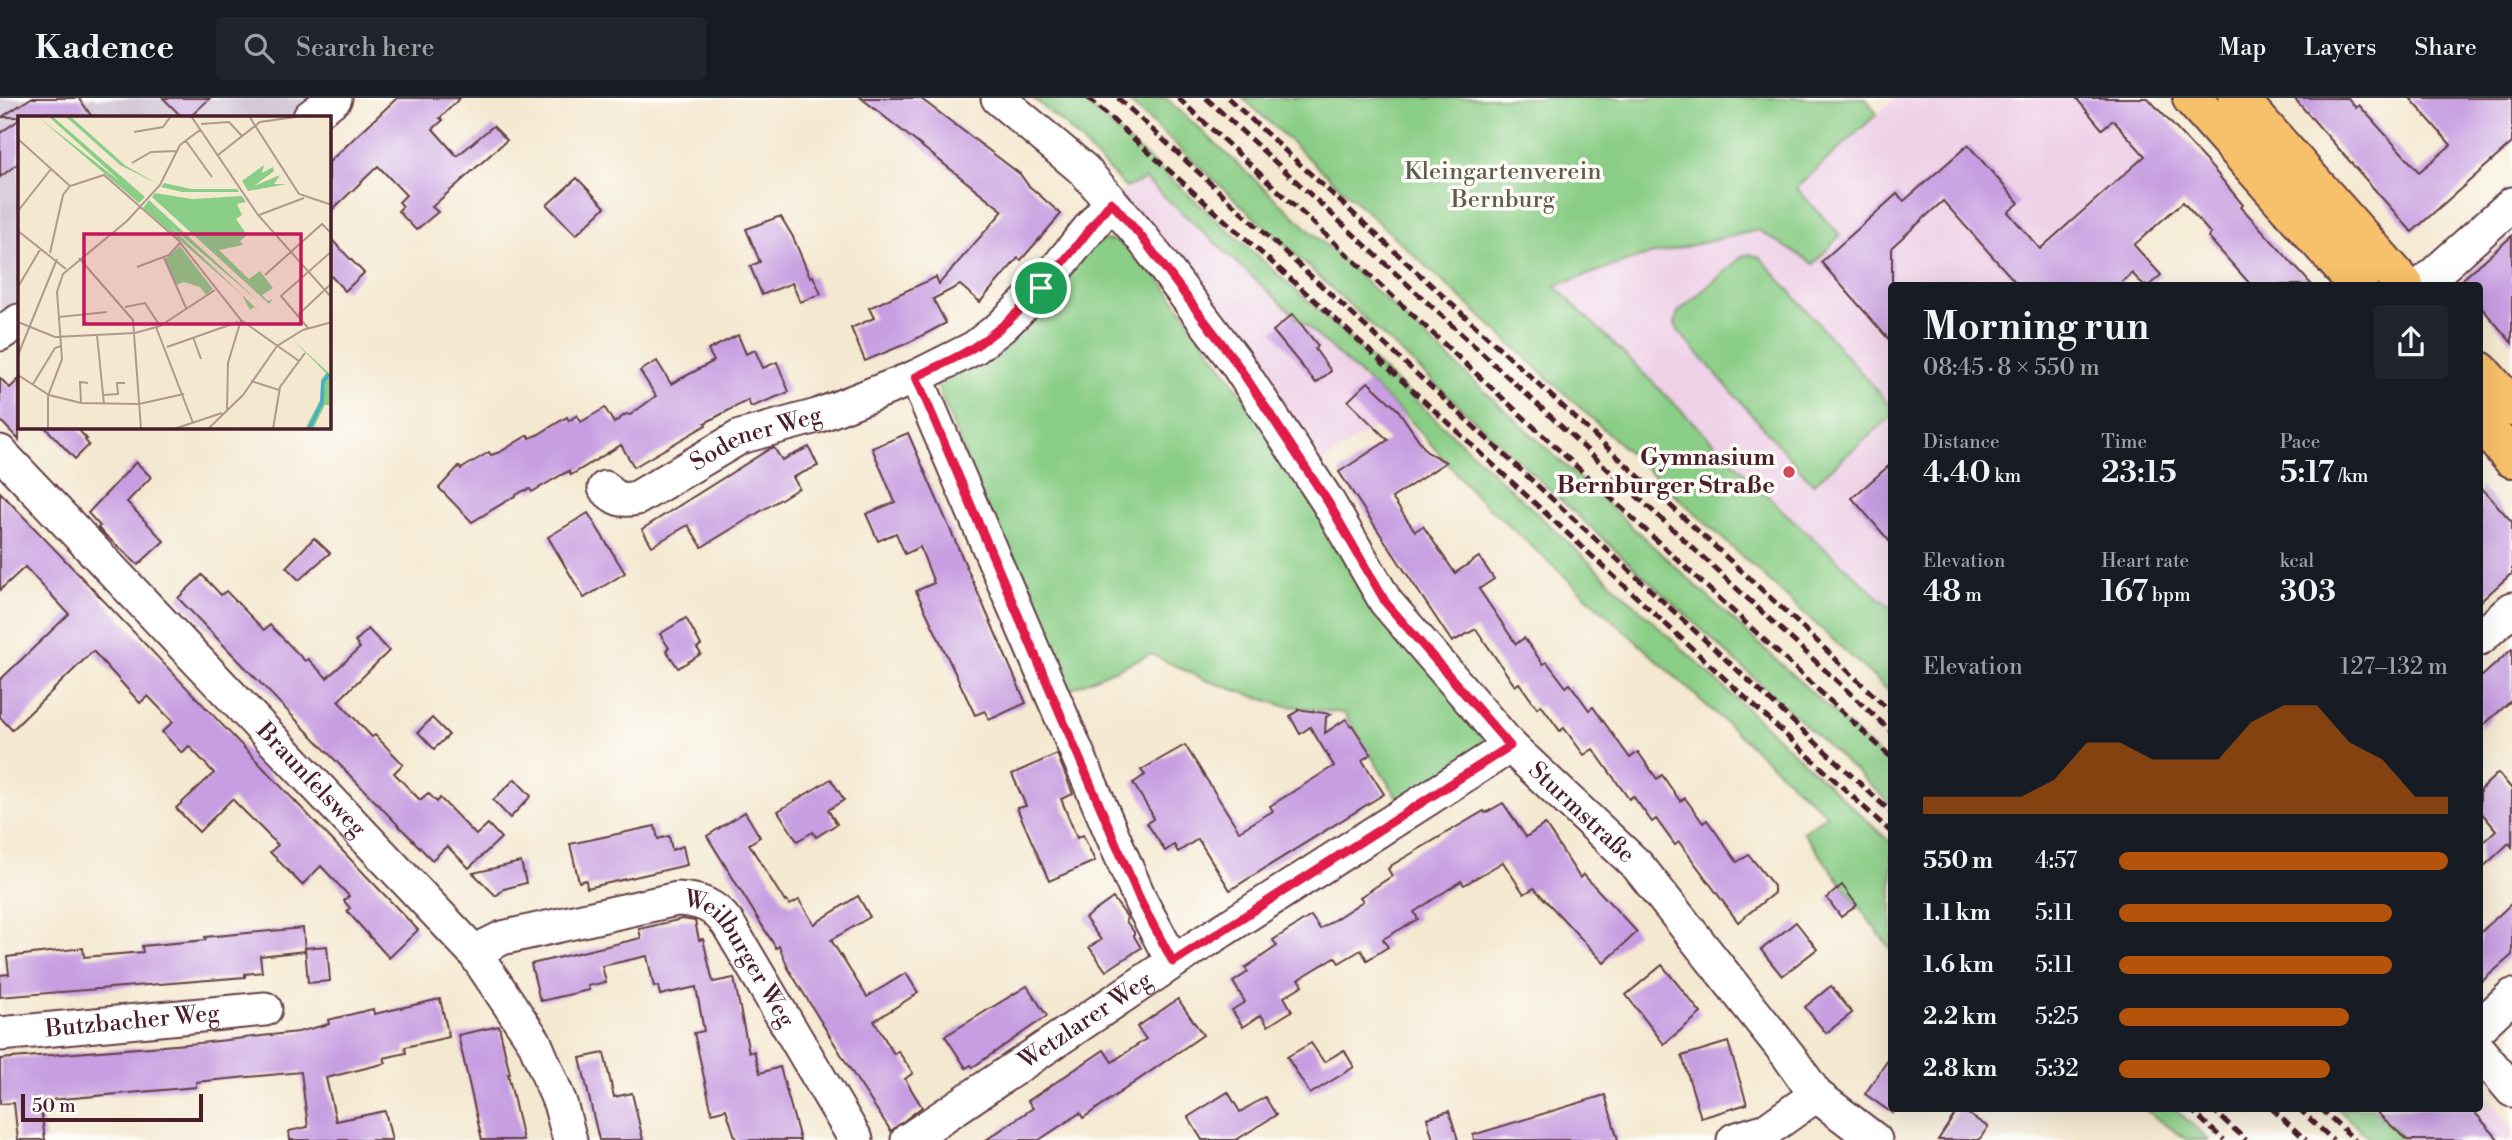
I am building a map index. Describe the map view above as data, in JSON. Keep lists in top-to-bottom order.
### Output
{
  "streets": {
    "street": [
      "Sodener Weg",
      "Braunfelsweg",
      "Sturmstraße",
      "Weilburger Weg",
      "Butzbacher Weg",
      "Wetzlarer Weg"
    ]
  },
  "crossings": [
    ["Sodener Weg", "Sturmstraße"],
    ["Braunfelsweg", "Weilburger Weg"],
    ["Sturmstraße", "Wetzlarer Weg"]
  ],
  "parks": ["Kleingartenverein Bernburg"],
  "places": ["Gymnasium Bernburger Straße"],
  "scale_bar": "50 m",
  "page": {
    "header": "Kadence",
    "search": "Search here",
    "nav": ["Map", "Layers", "Share"],
    "heading": ["Morning run", "08:45 · 8 × 550 m"],
    "stats": [
      ["Distance", "4.40 km"],
      ["Time", "23:15"],
      ["Pace", "5:17 /km"],
      ["Elevation", "48 m"],
      ["Heart rate", "167 bpm"],
      ["kcal", "303"]
    ],
    "chart": ["Elevation", "127–132 m"],
    "list": [
      {
        "name": "550 m",
        "note": "4:57"
      },
      {
        "name": "1.1 km",
        "note": "5:11"
      },
      {
        "name": "1.6 km",
        "note": "5:11"
      },
      {
        "name": "2.2 km",
        "note": "5:25"
      },
      {
        "name": "2.8 km",
        "note": "5:32"
      }
    ],
    "scale": "50 m"
  }
}
